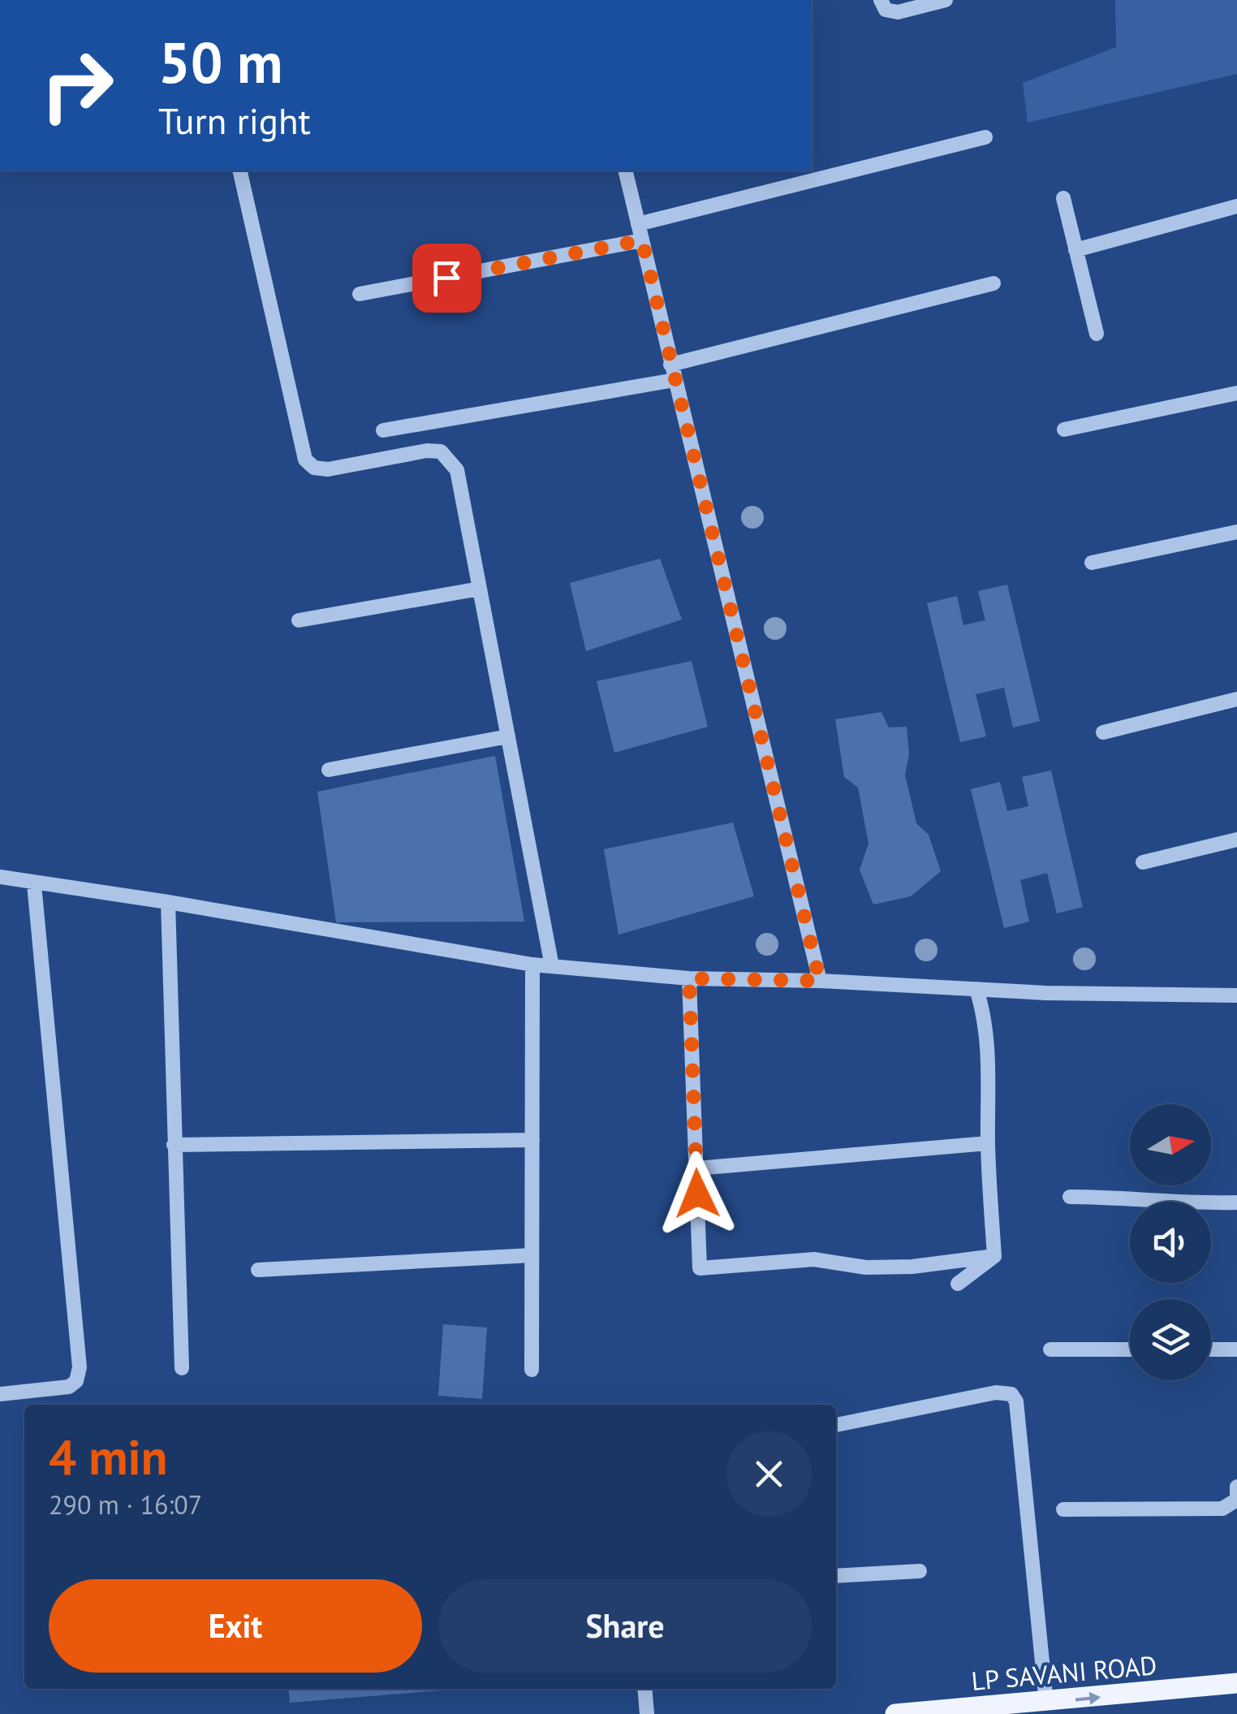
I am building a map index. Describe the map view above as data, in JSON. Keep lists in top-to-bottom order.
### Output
{
  "streets": {
    "main road": ["LP SAVANI ROAD"]
  },
  "one_way": ["LP SAVANI ROAD"],
  "north": "right",
  "page": {
    "turn": ["50 m", "Turn right"],
    "heading": ["4 min", "290 m · 16:07"],
    "buttons": ["Exit", "Share"]
  }
}
